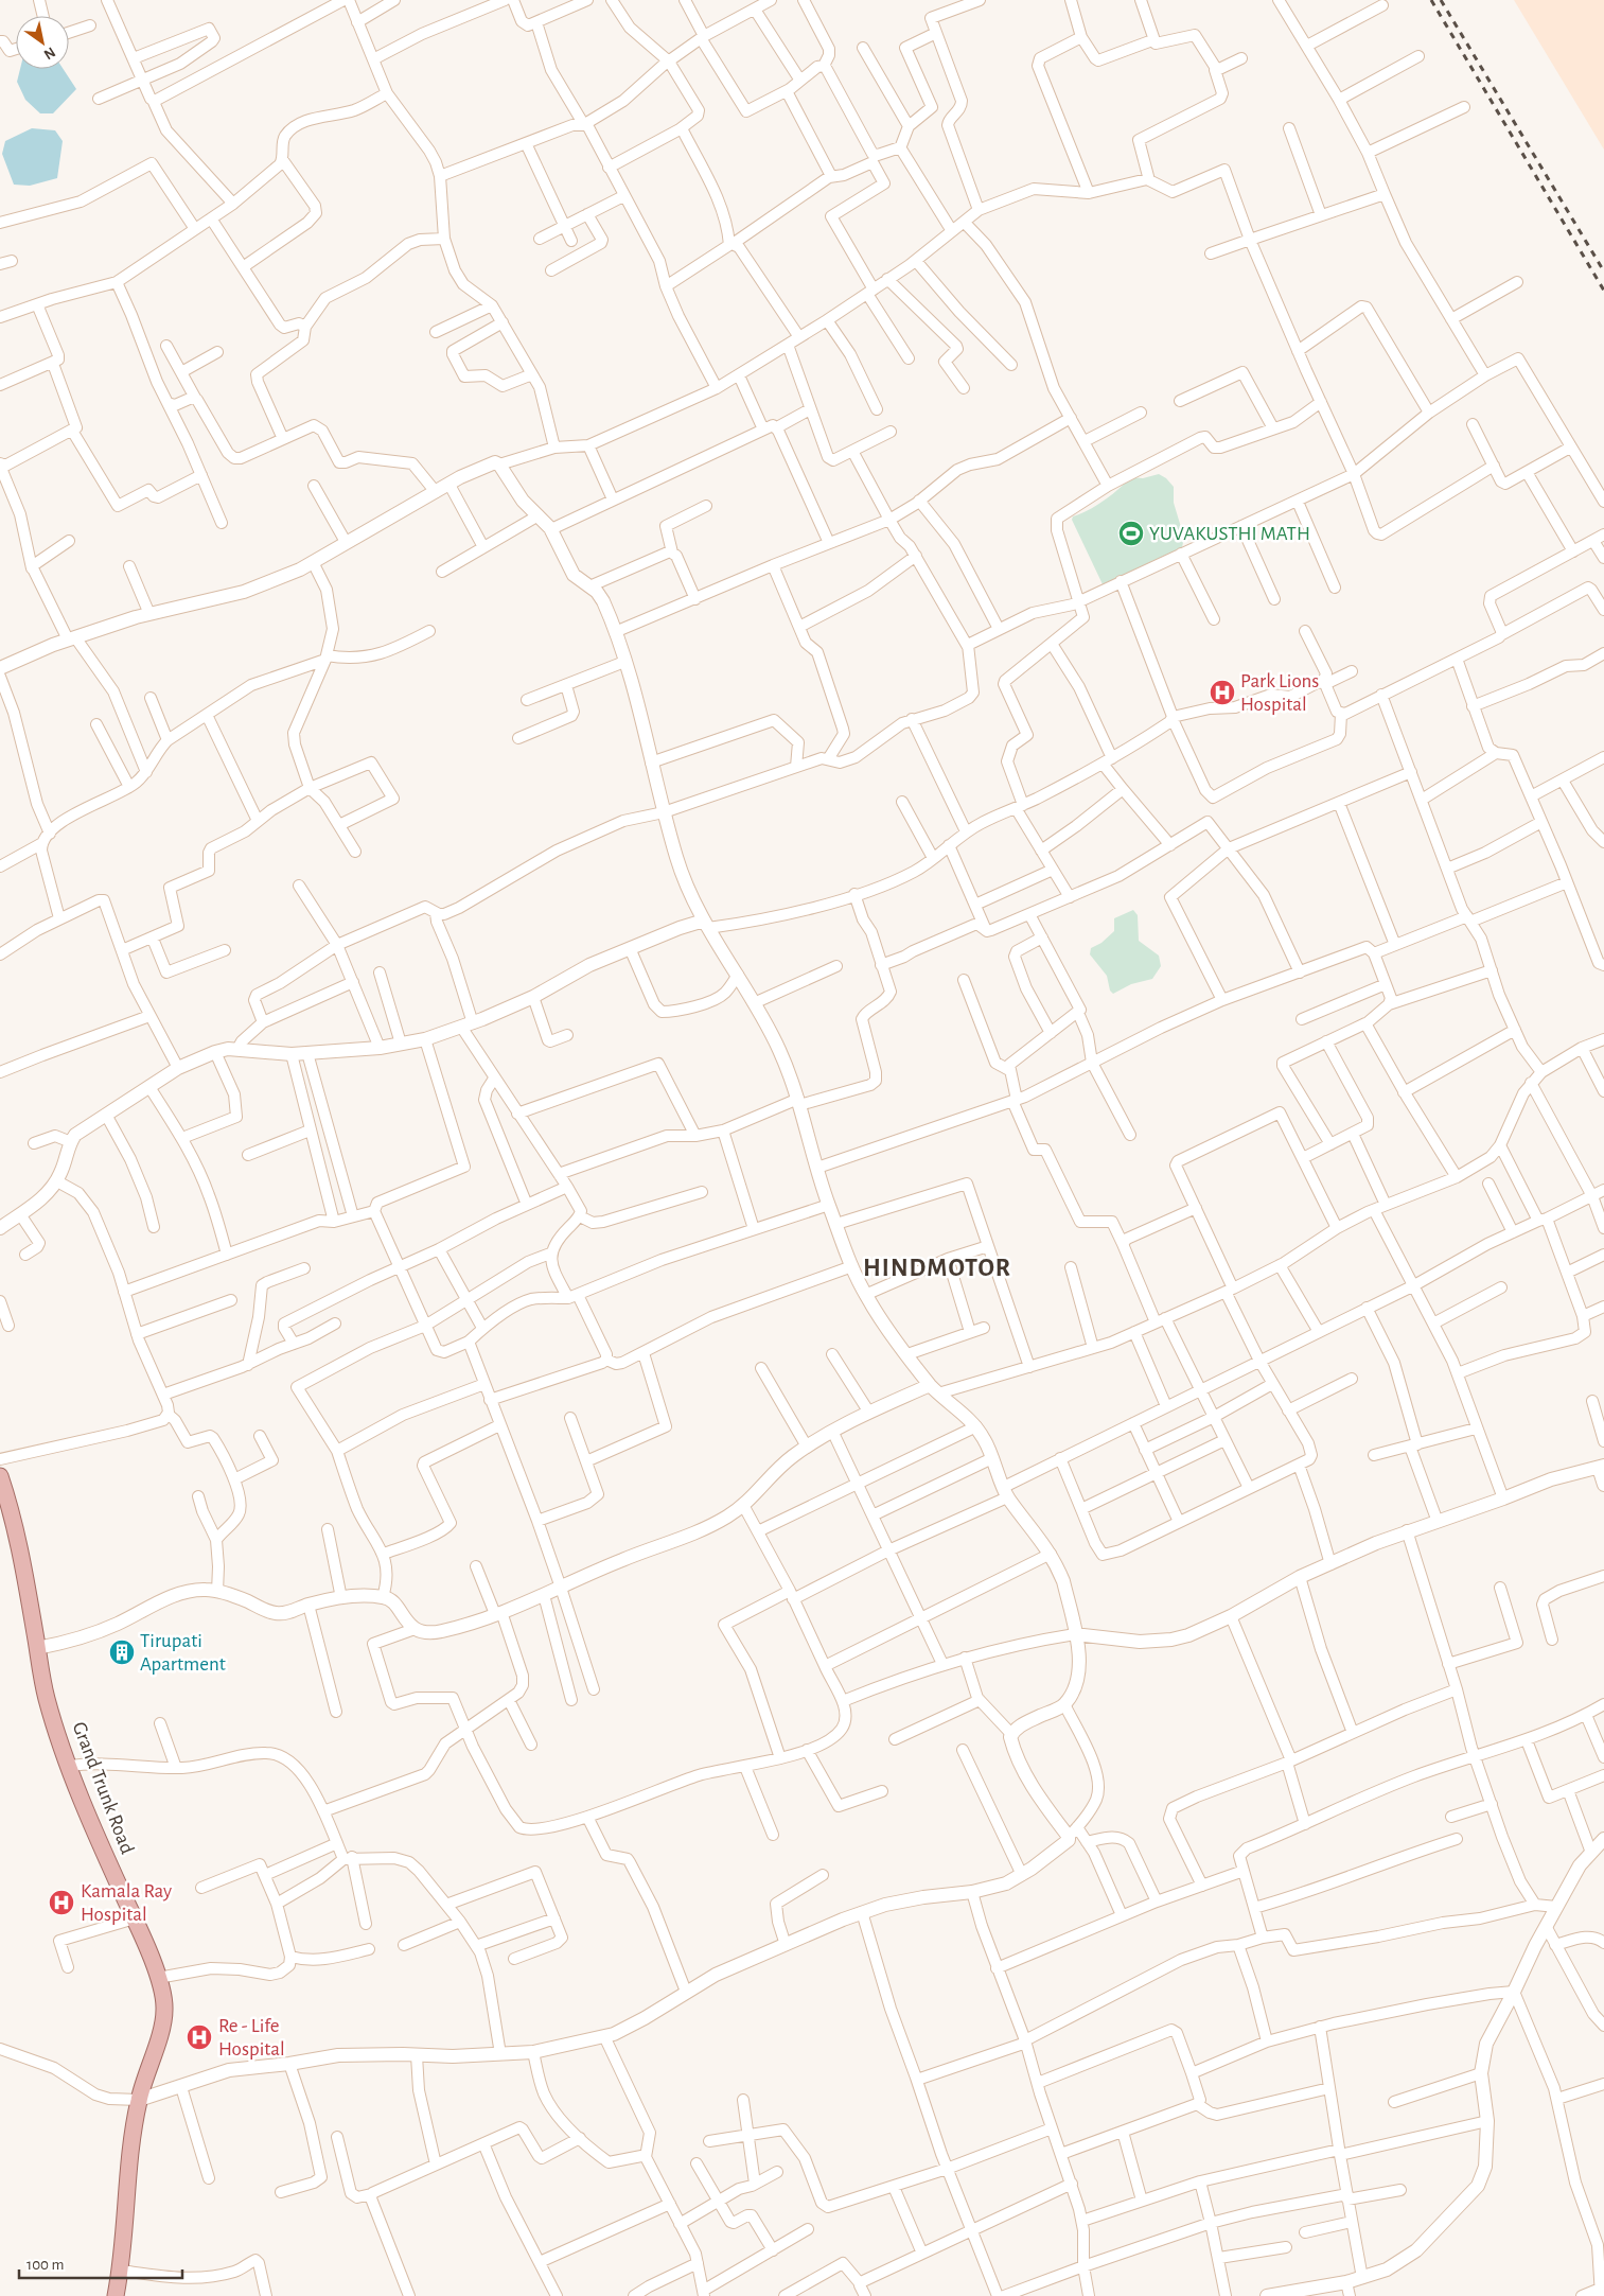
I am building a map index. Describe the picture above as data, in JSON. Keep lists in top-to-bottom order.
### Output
{
  "streets": {
    "main road": ["Grand Trunk Road"]
  },
  "districts": ["HINDMOTOR"],
  "places": {
    "sports": ["YUVAKUSTHI MATH"],
    "hospital": ["Park Lions Hospital", "Kamala Ray Hospital", "Re - Life Hospital"],
    "building": ["Tirupati Apartment"]
  },
  "scale_bar": "100 m",
  "north": "bottom right"
}
